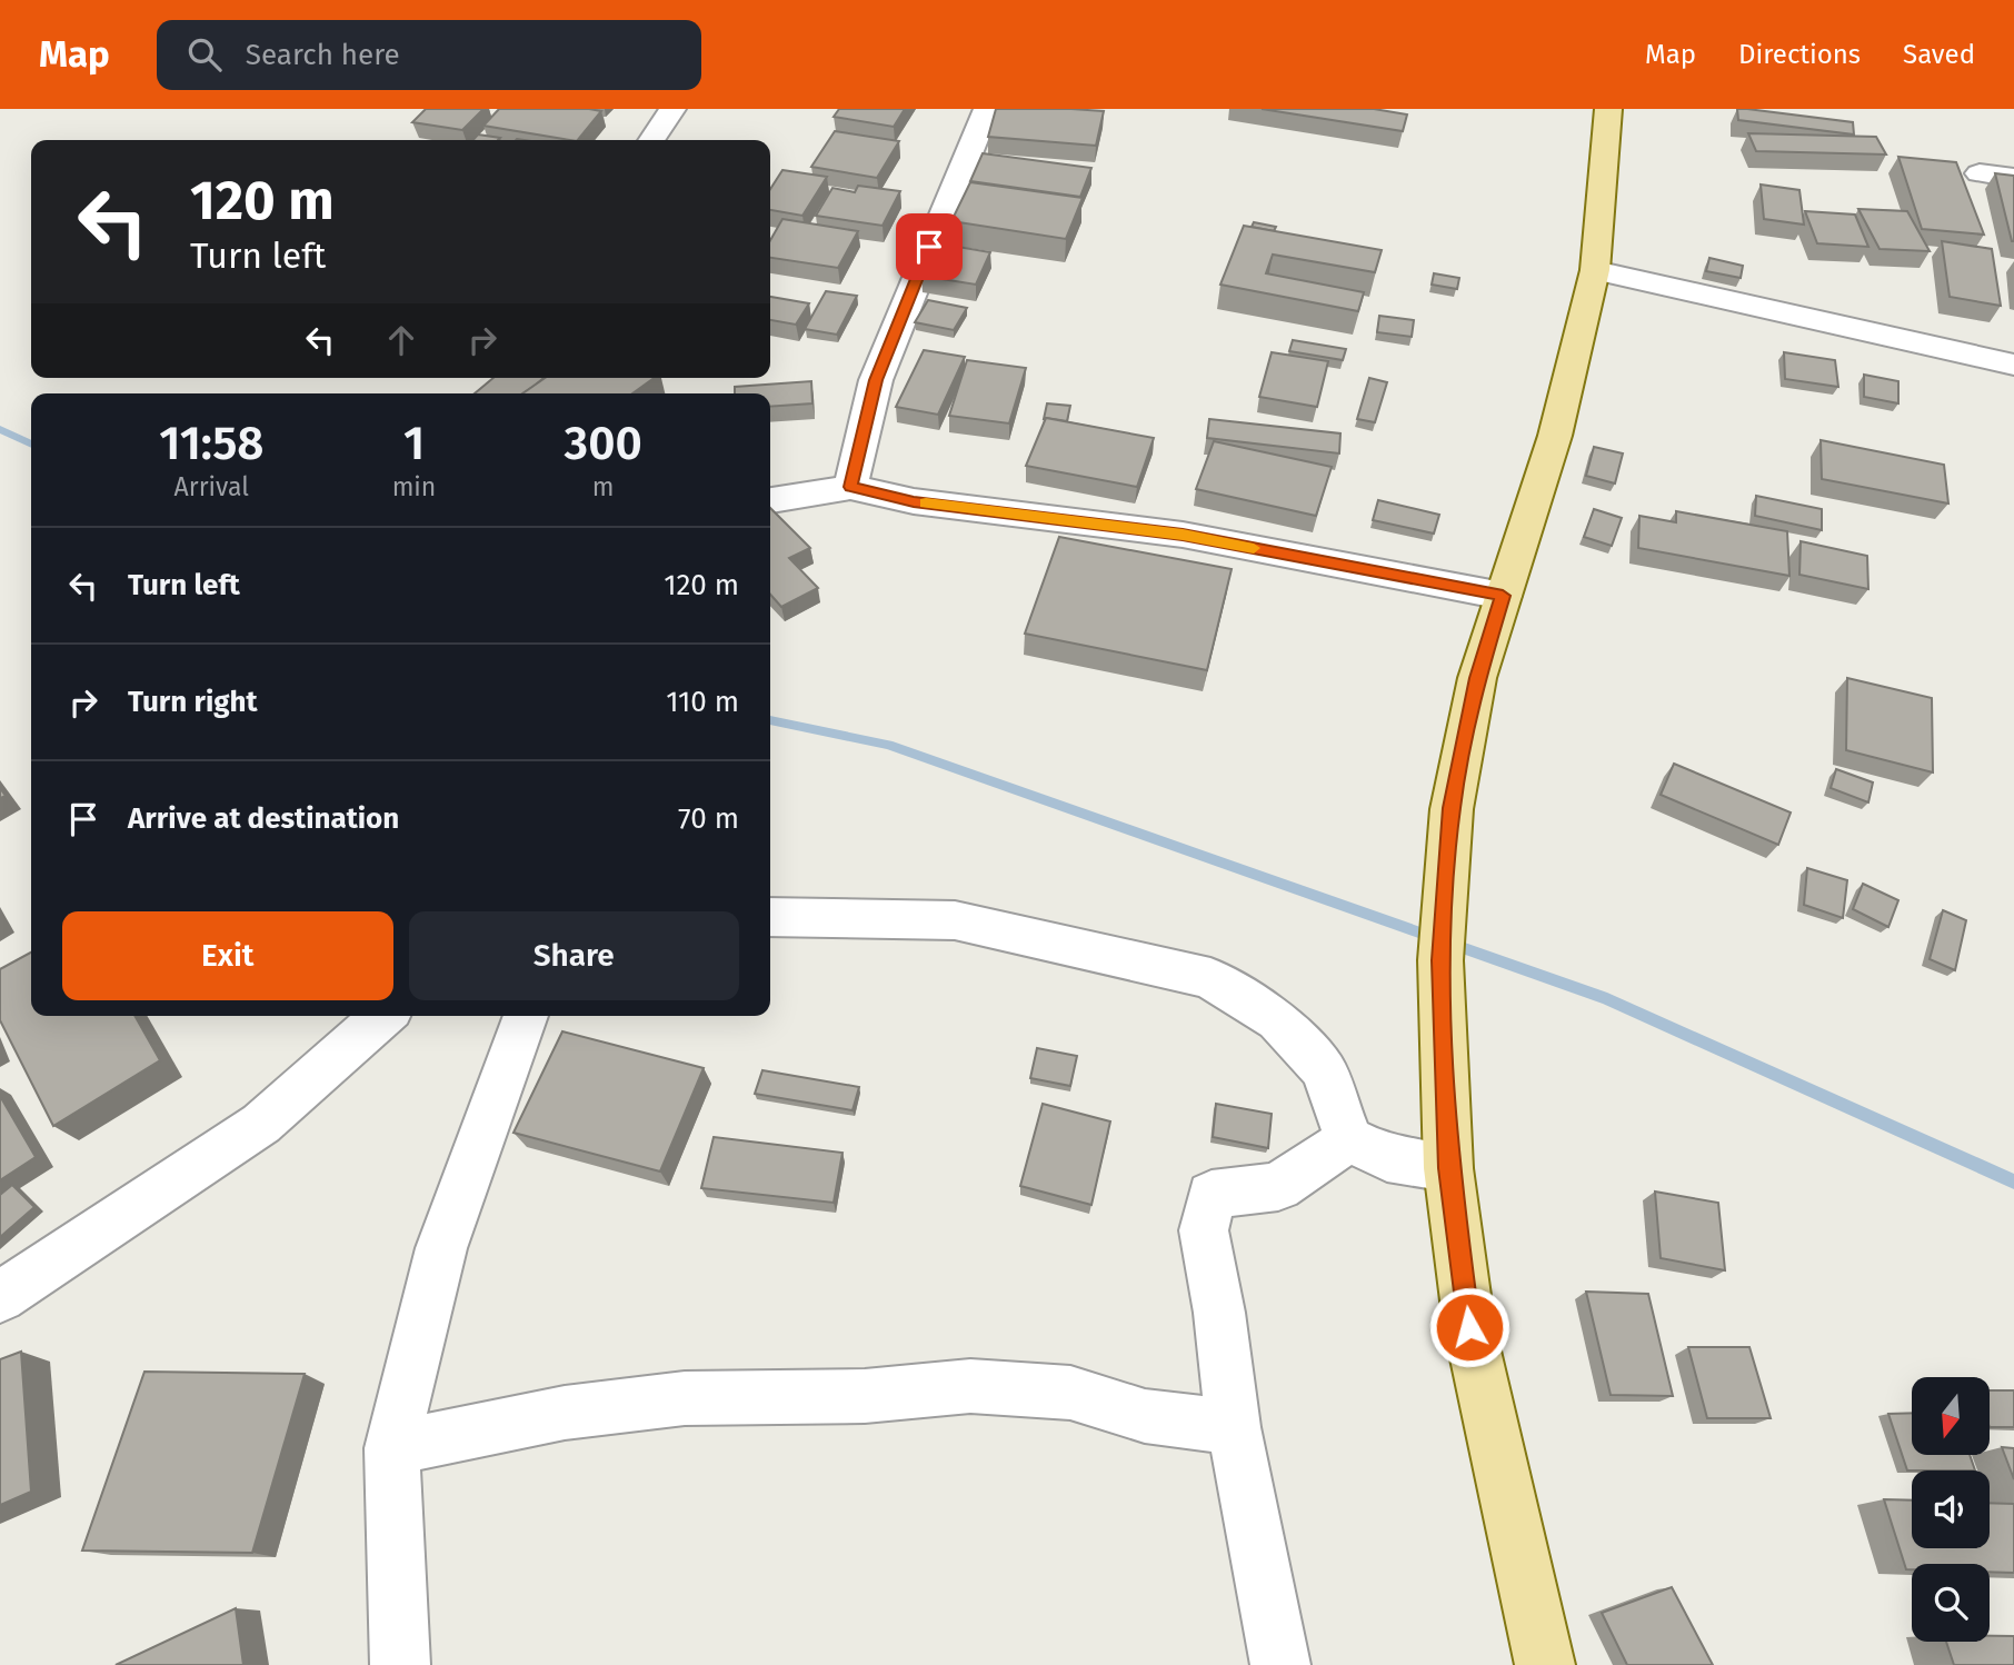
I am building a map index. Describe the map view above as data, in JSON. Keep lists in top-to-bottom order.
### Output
{
  "north": "bottom",
  "page": {
    "header": "Map",
    "search": "Search here",
    "nav": ["Map", "Directions", "Saved"],
    "turn": ["120 m", "Turn left"],
    "eta": [
      "11:58",
      "Arrival",
      "1",
      "min",
      "300",
      "m"
    ],
    "list": [
      {
        "name": "Turn left",
        "value": "120 m"
      },
      {
        "name": "Turn right",
        "value": "110 m"
      },
      {
        "name": "Arrive at destination",
        "value": "70 m"
      }
    ],
    "buttons": ["Exit", "Share"]
  }
}
